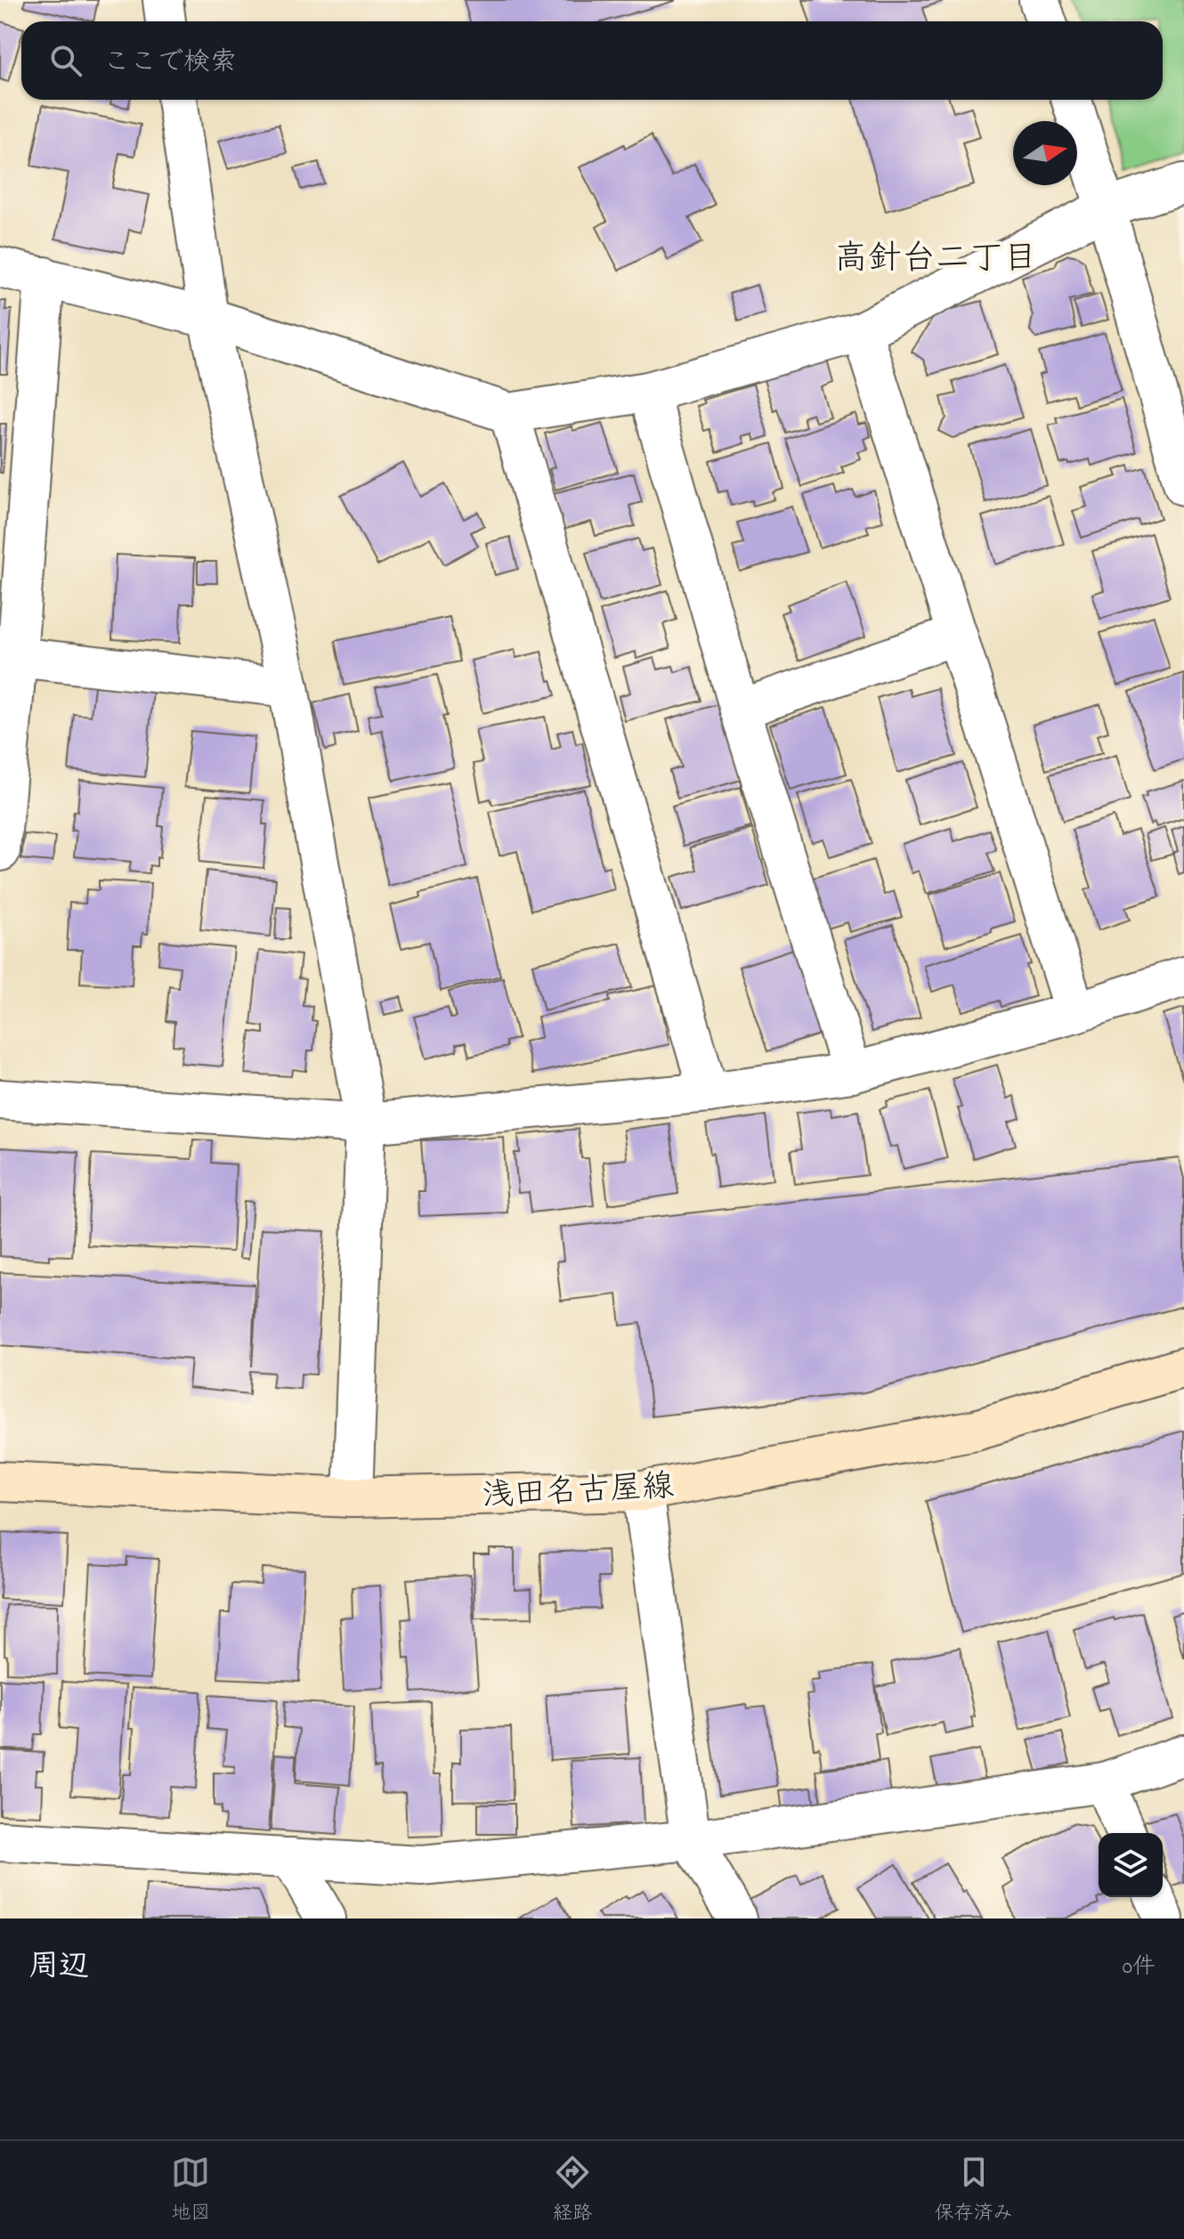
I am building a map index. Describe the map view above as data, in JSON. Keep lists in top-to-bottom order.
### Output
{
  "streets": {
    "main road": ["浅田名古屋線"]
  },
  "districts": ["高針台二丁目"],
  "north": "right",
  "page": {
    "search": "ここで検索",
    "heading": ["周辺", "0件"],
    "nav": ["地図", "経路", "保存済み"]
  }
}
